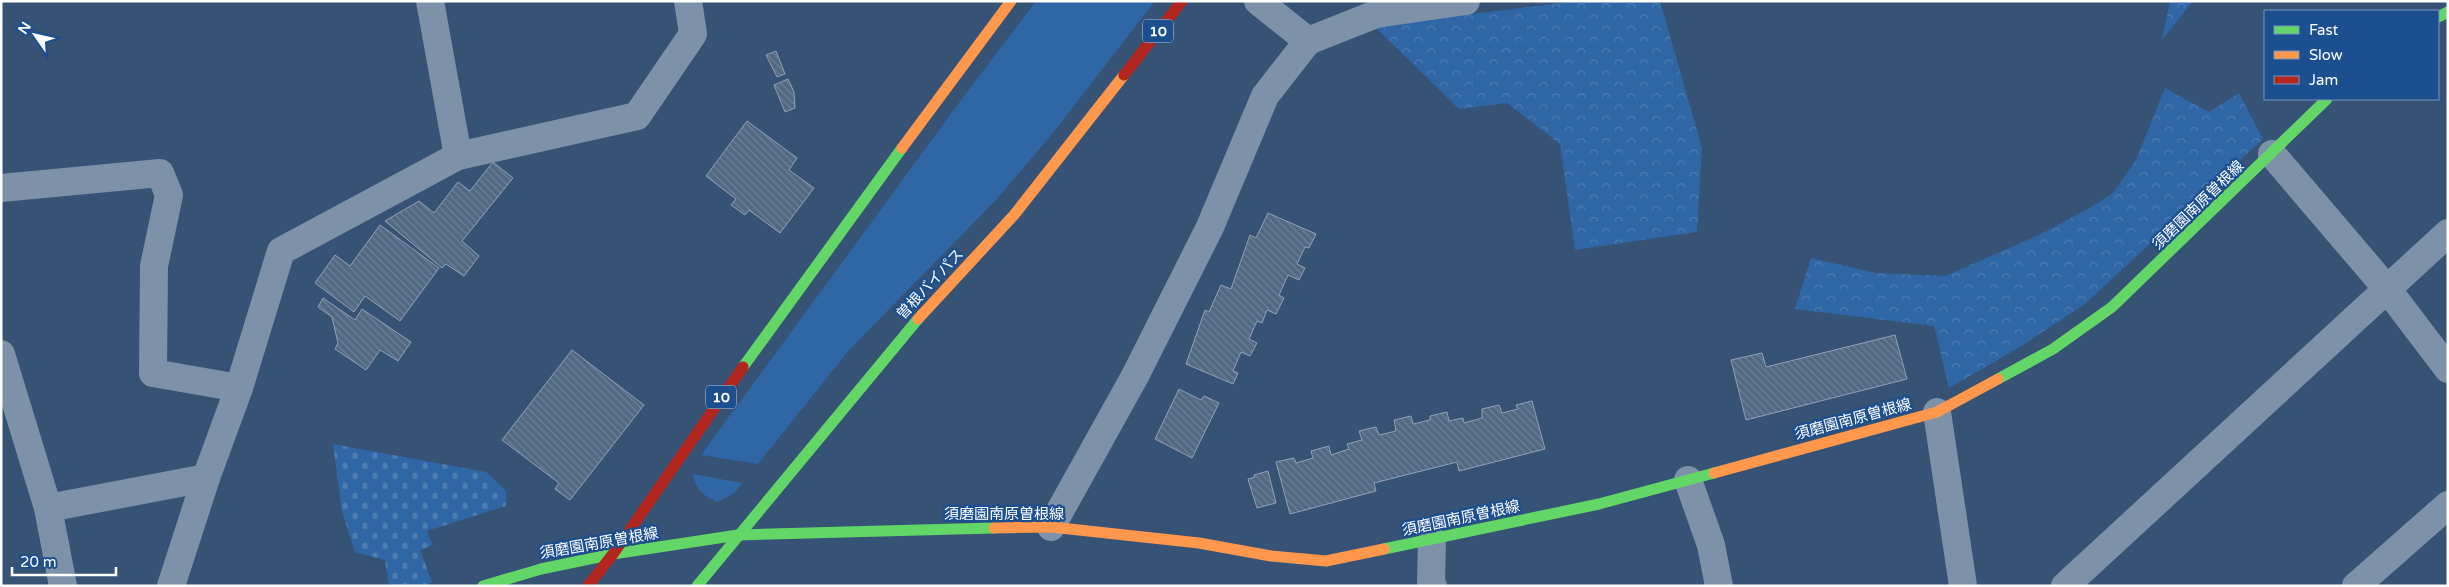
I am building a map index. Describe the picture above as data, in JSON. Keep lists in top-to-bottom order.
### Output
{
  "streets": {
    "main road": ["10", "須磨園南原曽根線", "曽根バイパス"]
  },
  "crossings": [
    ["10", "須磨園南原曽根線"],
    ["須磨園南原曽根線", "曽根バイパス"]
  ],
  "legend": ["Fast", "Slow", "Jam"],
  "scale_bar": "20 m",
  "north": "top left"
}
